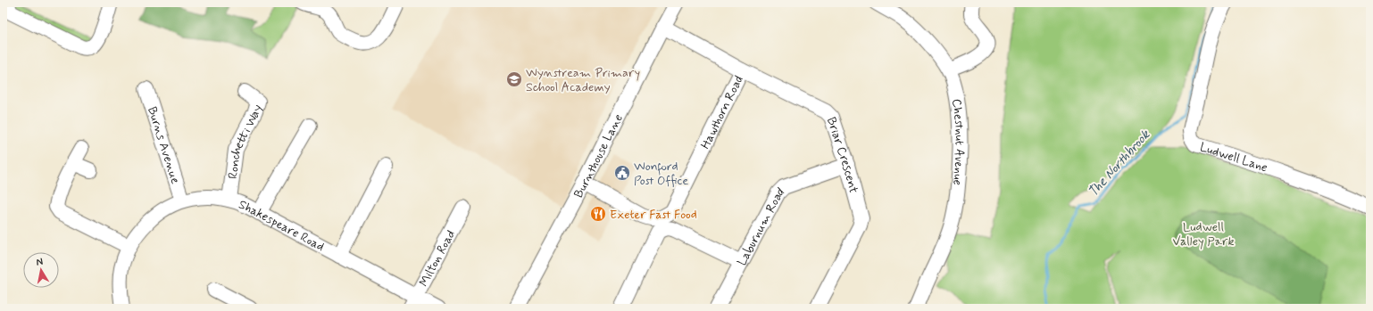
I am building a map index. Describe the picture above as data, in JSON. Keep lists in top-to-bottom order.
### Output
{
  "streets": {
    "street": [
      "Hawthorn Road",
      "Chestnut Avenue",
      "Ronchetti Way",
      "Burns Avenue",
      "Burnthouse Lane",
      "Briar Crescent",
      "Ludwell Lane",
      "Shakespeare Road",
      "Laburnum Road",
      "Milton Road"
    ]
  },
  "crossings": [
    ["Hawthorn Road", "Burnthouse Lane"],
    ["Hawthorn Road", "Briar Crescent"],
    ["Ronchetti Way", "Shakespeare Road"],
    ["Burns Avenue", "Shakespeare Road"],
    ["Burnthouse Lane", "Briar Crescent"],
    ["Briar Crescent", "Laburnum Road"],
    ["Shakespeare Road", "Milton Road"]
  ],
  "water": ["The Northbrook"],
  "parks": ["Ludwell Valley Park"],
  "places": {
    "school or university": ["Wynstream Primary School Academy"],
    "public building": ["Wonford Post Office"],
    "restaurant": ["Exeter Fast Food"]
  },
  "north": "top"
}
